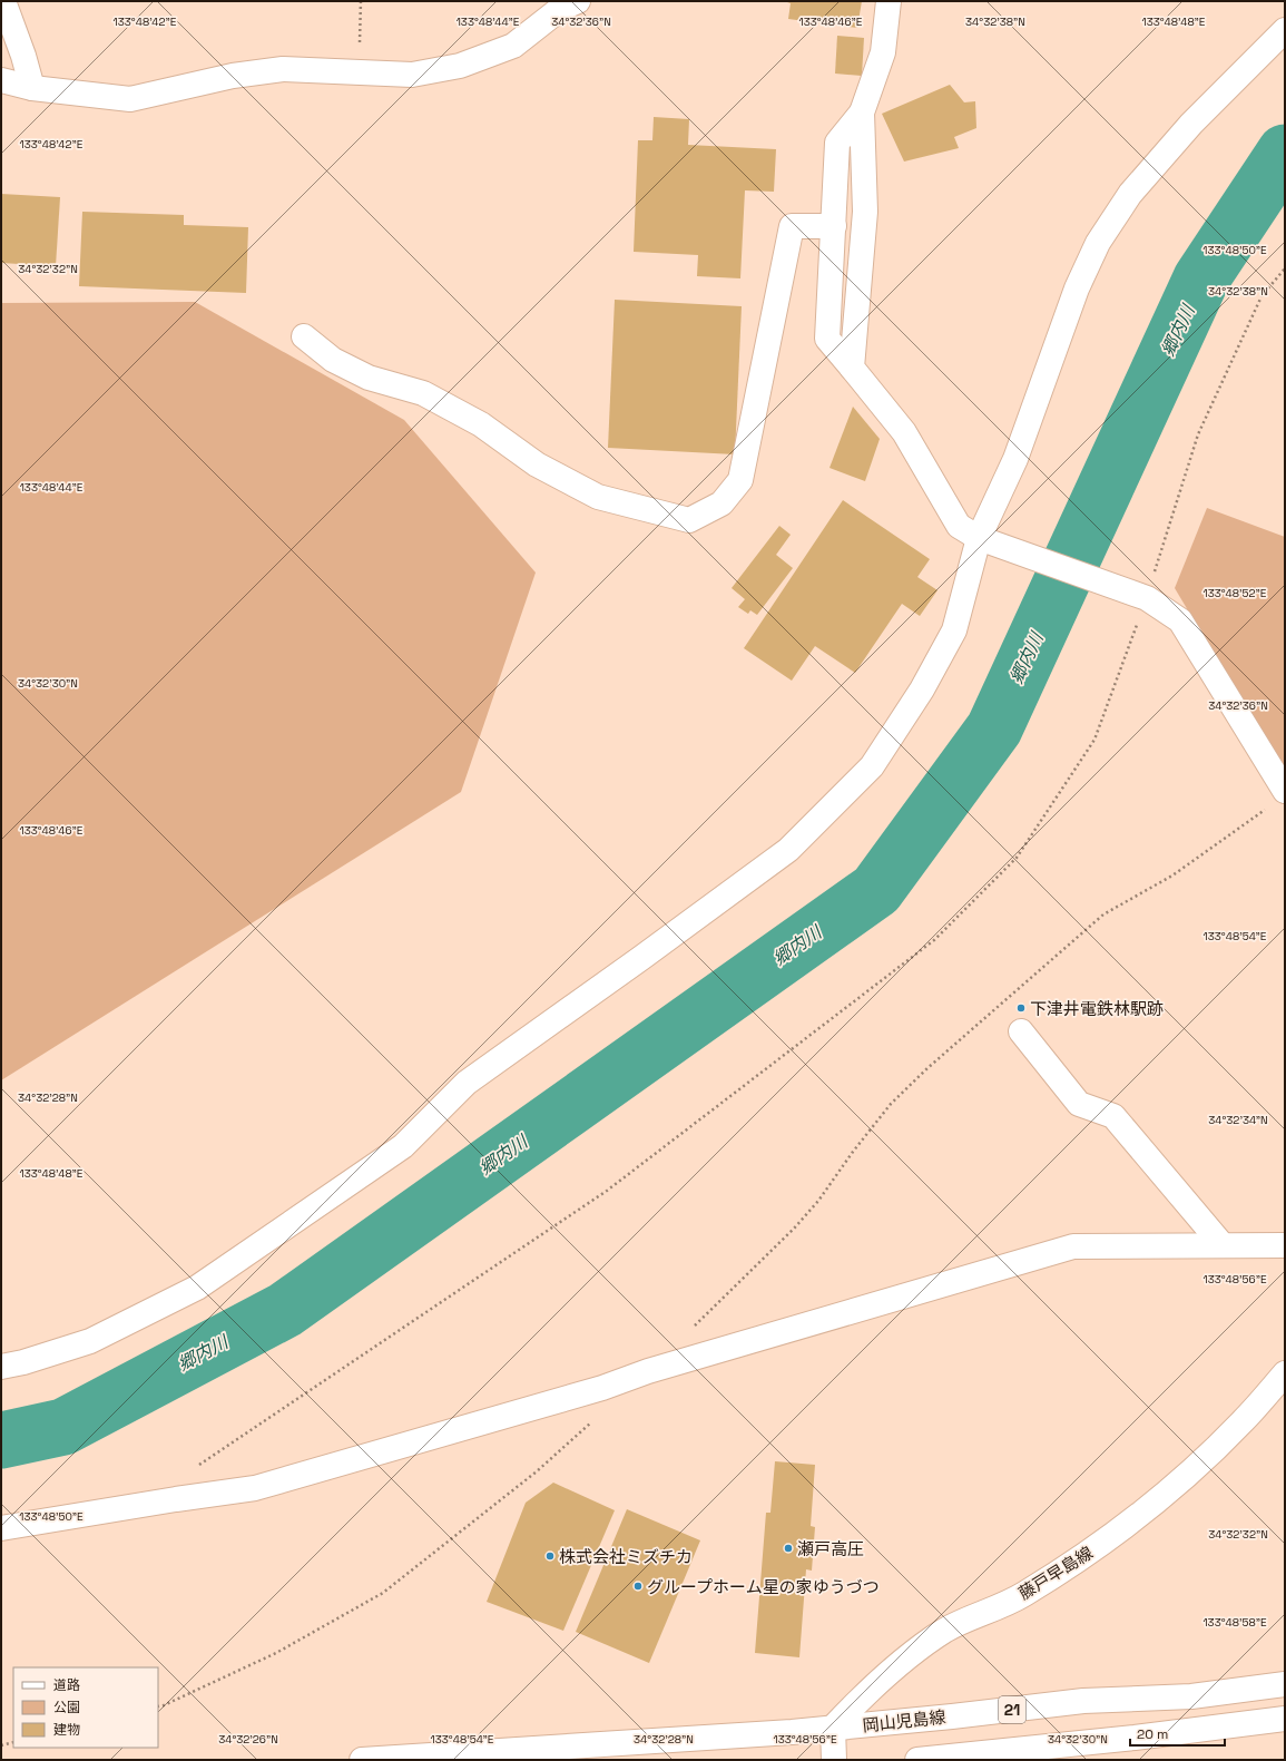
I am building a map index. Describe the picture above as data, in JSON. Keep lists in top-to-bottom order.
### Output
{
  "streets": {
    "street": ["藤戸早島線", "21", "岡山児島線"]
  },
  "crossings": [
    ["藤戸早島線", "岡山児島線"]
  ],
  "water": ["郷内川"],
  "places": [
    "下津井電鉄林駅跡",
    "瀬戸高圧",
    "株式会社ミズチカ",
    "グループホーム星の家ゆうづつ"
  ],
  "legend": ["道路", "公園", "建物"],
  "scale_bar": "20 m",
  "coordinates": [
    "133°48'42\"E",
    "133°48'44\"E",
    "34°32'36\"N",
    "133°48'46\"E",
    "34°32'38\"N",
    "133°48'48\"E",
    "133°48'50\"E",
    "34°32'32\"N",
    "133°48'52\"E",
    "34°32'30\"N",
    "133°48'54\"E",
    "34°32'28\"N",
    "34°32'34\"N",
    "133°48'56\"E",
    "133°48'58\"E",
    "34°32'26\"N"
  ]
}
